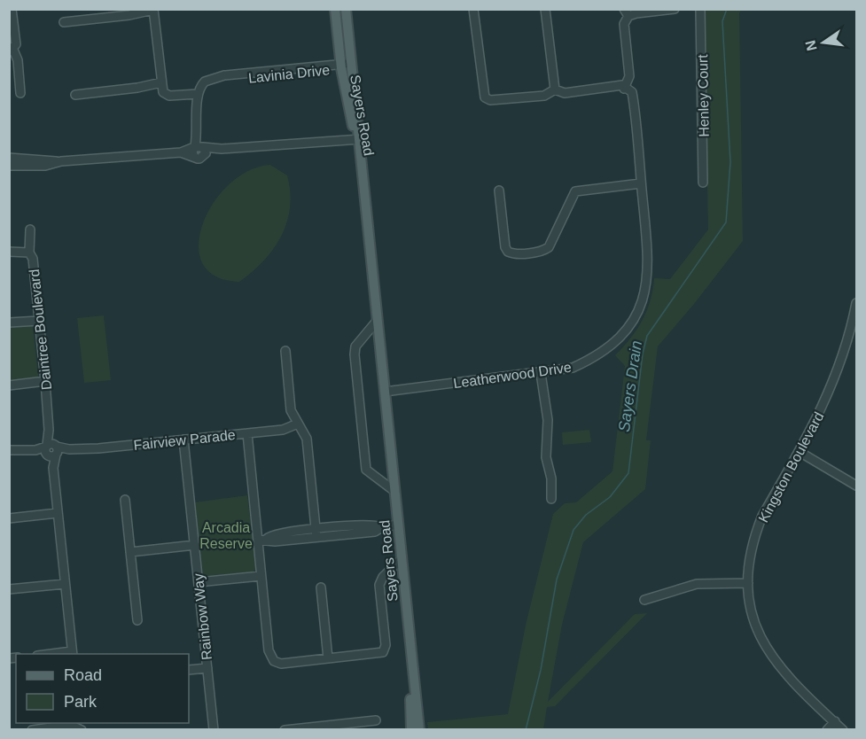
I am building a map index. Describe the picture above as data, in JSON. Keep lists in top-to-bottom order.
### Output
{
  "streets": {
    "main road": ["Sayers Road"],
    "street": [
      "Lavinia Drive",
      "Henley Court",
      "Daintree Boulevard",
      "Leatherwood Drive",
      "Fairview Parade",
      "Kingston Boulevard",
      "Rainbow Way"
    ]
  },
  "crossings": [
    ["Lavinia Drive", "Sayers Road"],
    ["Sayers Road", "Leatherwood Drive"],
    ["Daintree Boulevard", "Fairview Parade"],
    ["Fairview Parade", "Rainbow Way"]
  ],
  "water": ["Sayers Drain"],
  "parks": ["Arcadia Reserve"],
  "legend": ["Road", "Park"],
  "north": "left"
}
